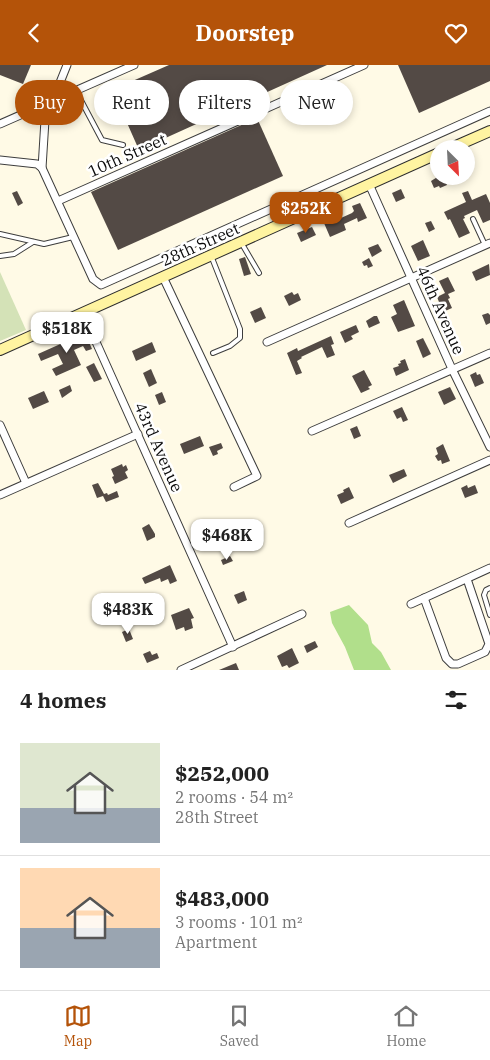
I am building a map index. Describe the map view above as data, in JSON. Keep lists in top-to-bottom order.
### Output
{
  "streets": {
    "main road": ["28th Street"],
    "street": ["10th Street", "46th Avenue", "43rd Avenue"]
  },
  "crossings": [
    ["28th Street", "46th Avenue"],
    ["28th Street", "43rd Avenue"]
  ],
  "north": "bottom right",
  "page": {
    "header": "Doorstep",
    "chip": [
      "Buy",
      "Rent",
      "Filters",
      "New"
    ],
    "price": [
      "$252K",
      "$518K",
      "$468K",
      "$483K"
    ],
    "heading": "4 homes",
    "list": [
      {
        "name": "$252,000",
        "note": "2 rooms · 54 m² · 28th Street"
      },
      {
        "name": "$483,000",
        "note": "3 rooms · 101 m² · Apartment"
      }
    ],
    "tabs": ["Map", "Saved", "Home"]
  }
}
